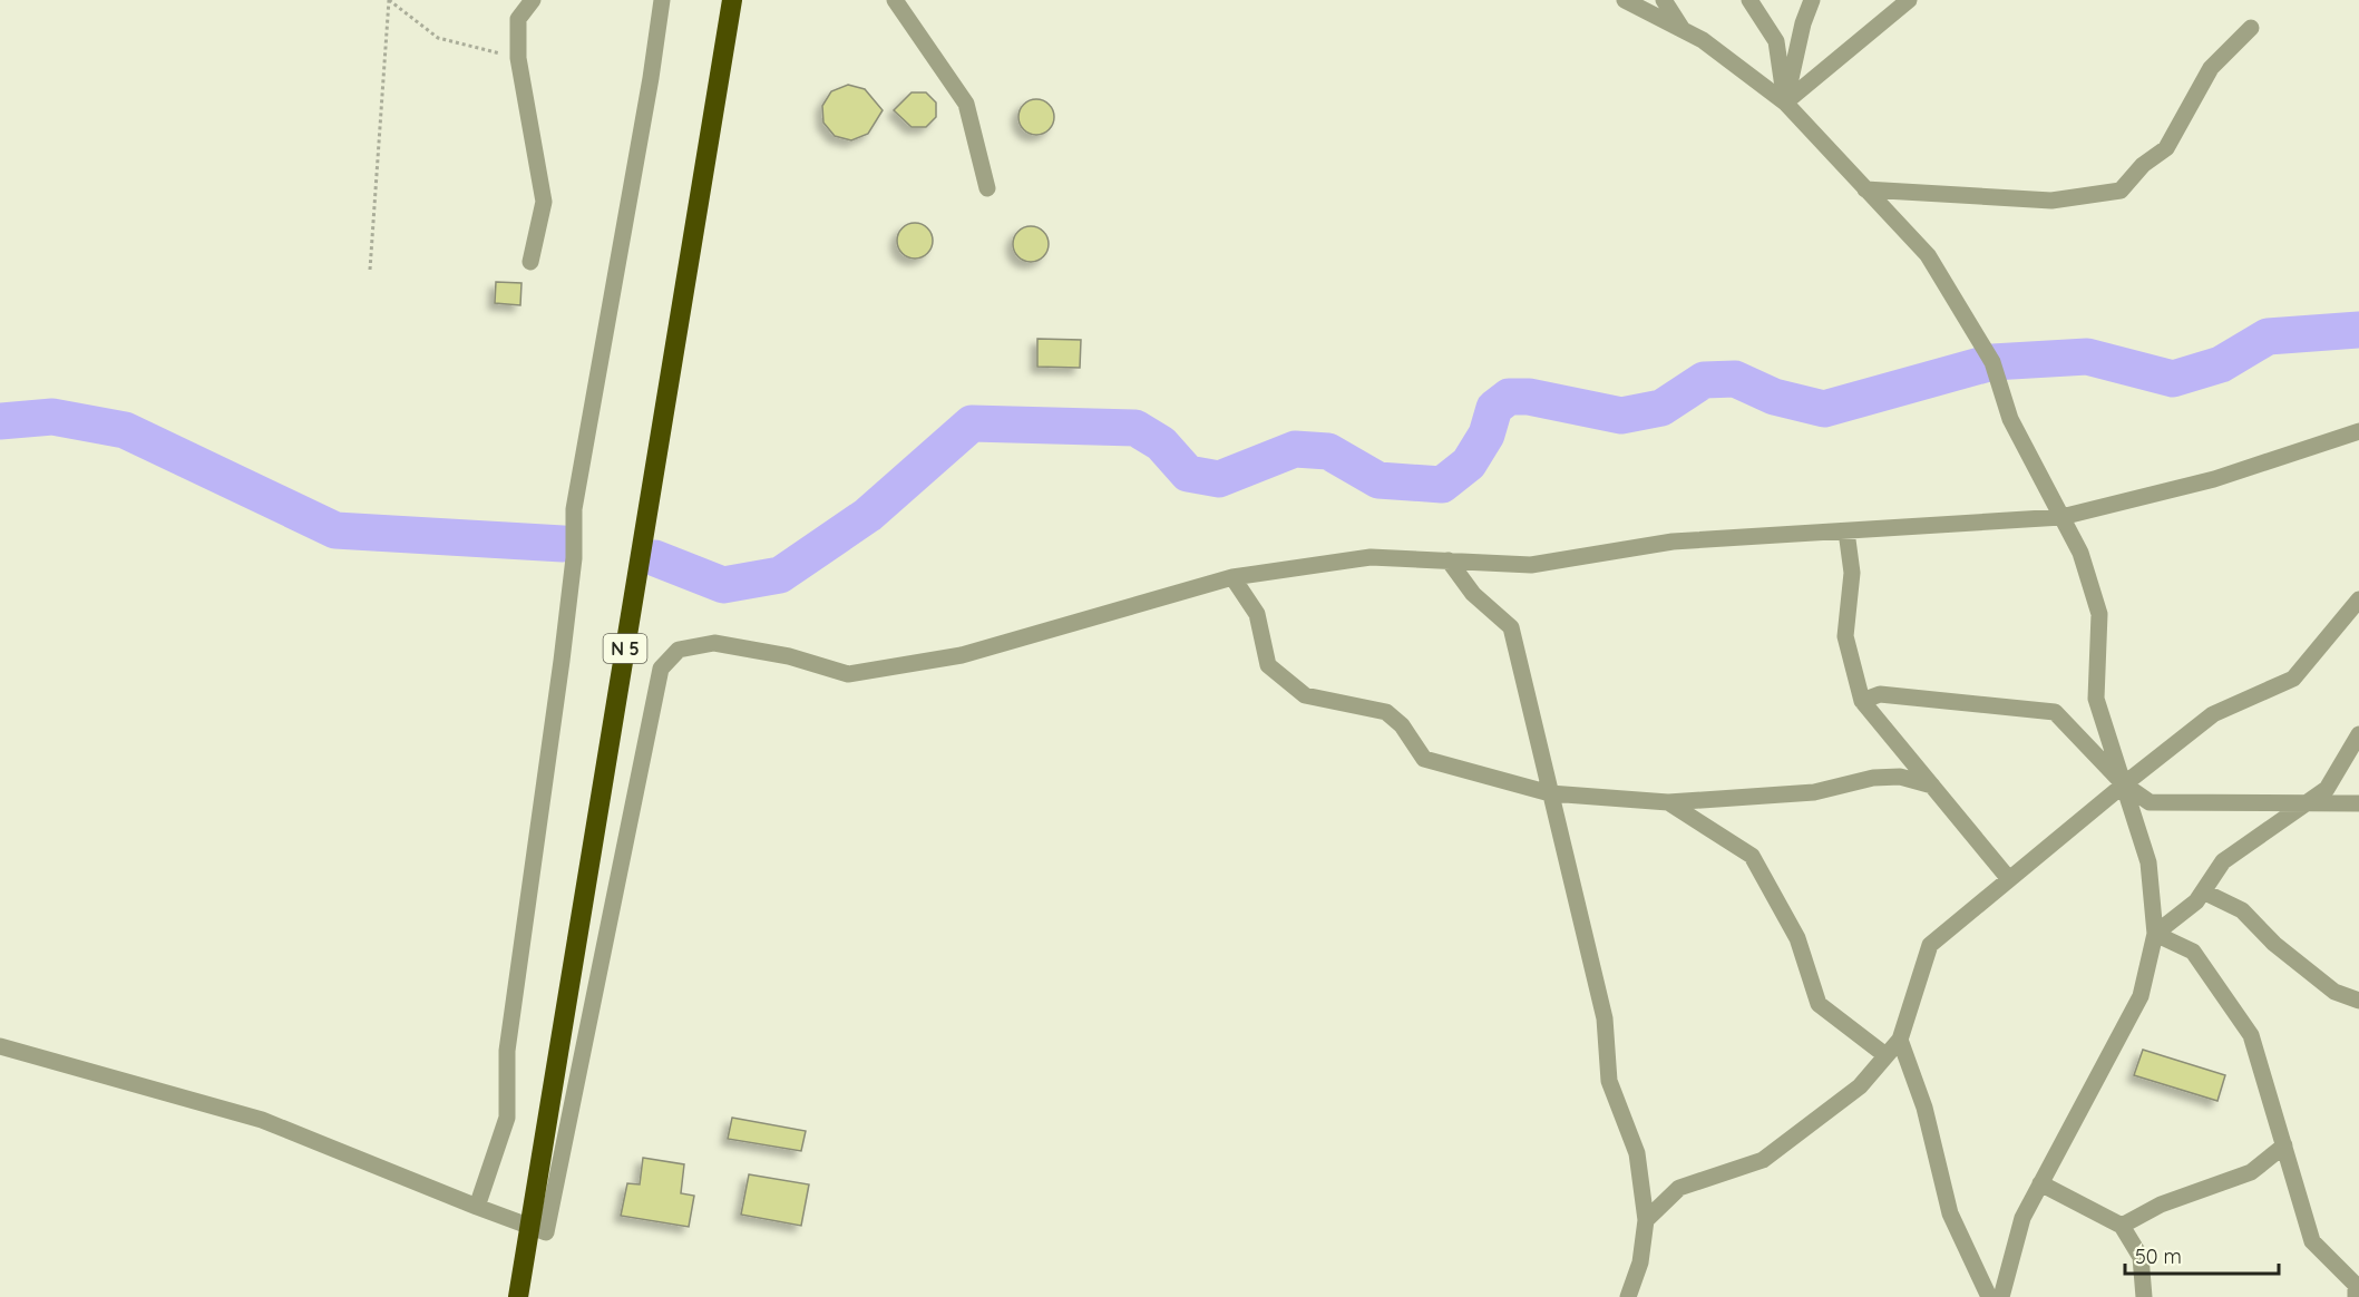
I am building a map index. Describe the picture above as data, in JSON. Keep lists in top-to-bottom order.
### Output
{
  "streets": {
    "highway": ["N 5"]
  },
  "scale_bar": "50 m"
}
